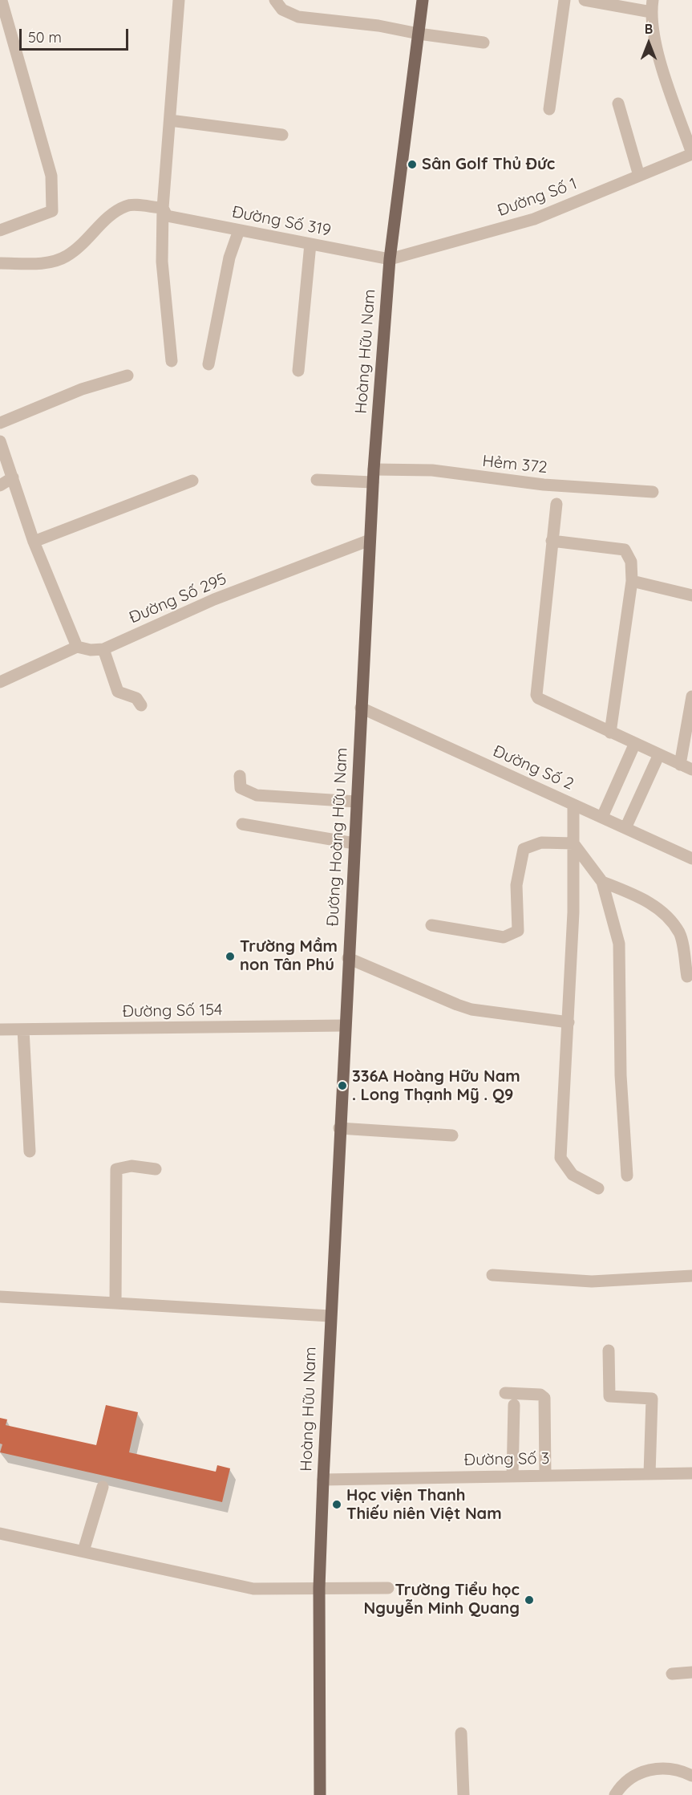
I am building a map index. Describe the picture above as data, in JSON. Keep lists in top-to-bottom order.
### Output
{
  "streets": {
    "main road": ["Hoàng Hữu Nam", "Đường Hoàng Hữu Nam"],
    "street": [
      "Đường Số 1",
      "Đường Số 319",
      "Hẻm 372",
      "Đường Số 295",
      "Đường Số 2",
      "Đường Số 154",
      "Đường Số 3"
    ]
  },
  "crossings": [
    ["Đường Số 1", "Đường Số 319"],
    ["Đường Số 1", "Hoàng Hữu Nam"],
    ["Đường Số 319", "Hoàng Hữu Nam"],
    ["Hoàng Hữu Nam", "Hẻm 372"],
    ["Hoàng Hữu Nam", "Đường Số 295"],
    ["Hoàng Hữu Nam", "Đường Số 2"],
    ["Hoàng Hữu Nam", "Đường Hoàng Hữu Nam"],
    ["Hoàng Hữu Nam", "Đường Số 154"],
    ["Hoàng Hữu Nam", "Đường Số 3"],
    ["Đường Số 2", "Đường Hoàng Hữu Nam"],
    ["Đường Hoàng Hữu Nam", "Đường Số 154"]
  ],
  "places": [
    "Sân Golf Thủ Đức",
    "Trường Mầm non Tân Phú",
    "336A Hoàng Hữu Nam . Long Thạnh Mỹ . Q9",
    "Học viện Thanh Thiếu niên Việt Nam",
    "Trường Tiểu học Nguyễn Minh Quang"
  ],
  "scale_bar": "50 m",
  "north": "top"
}
